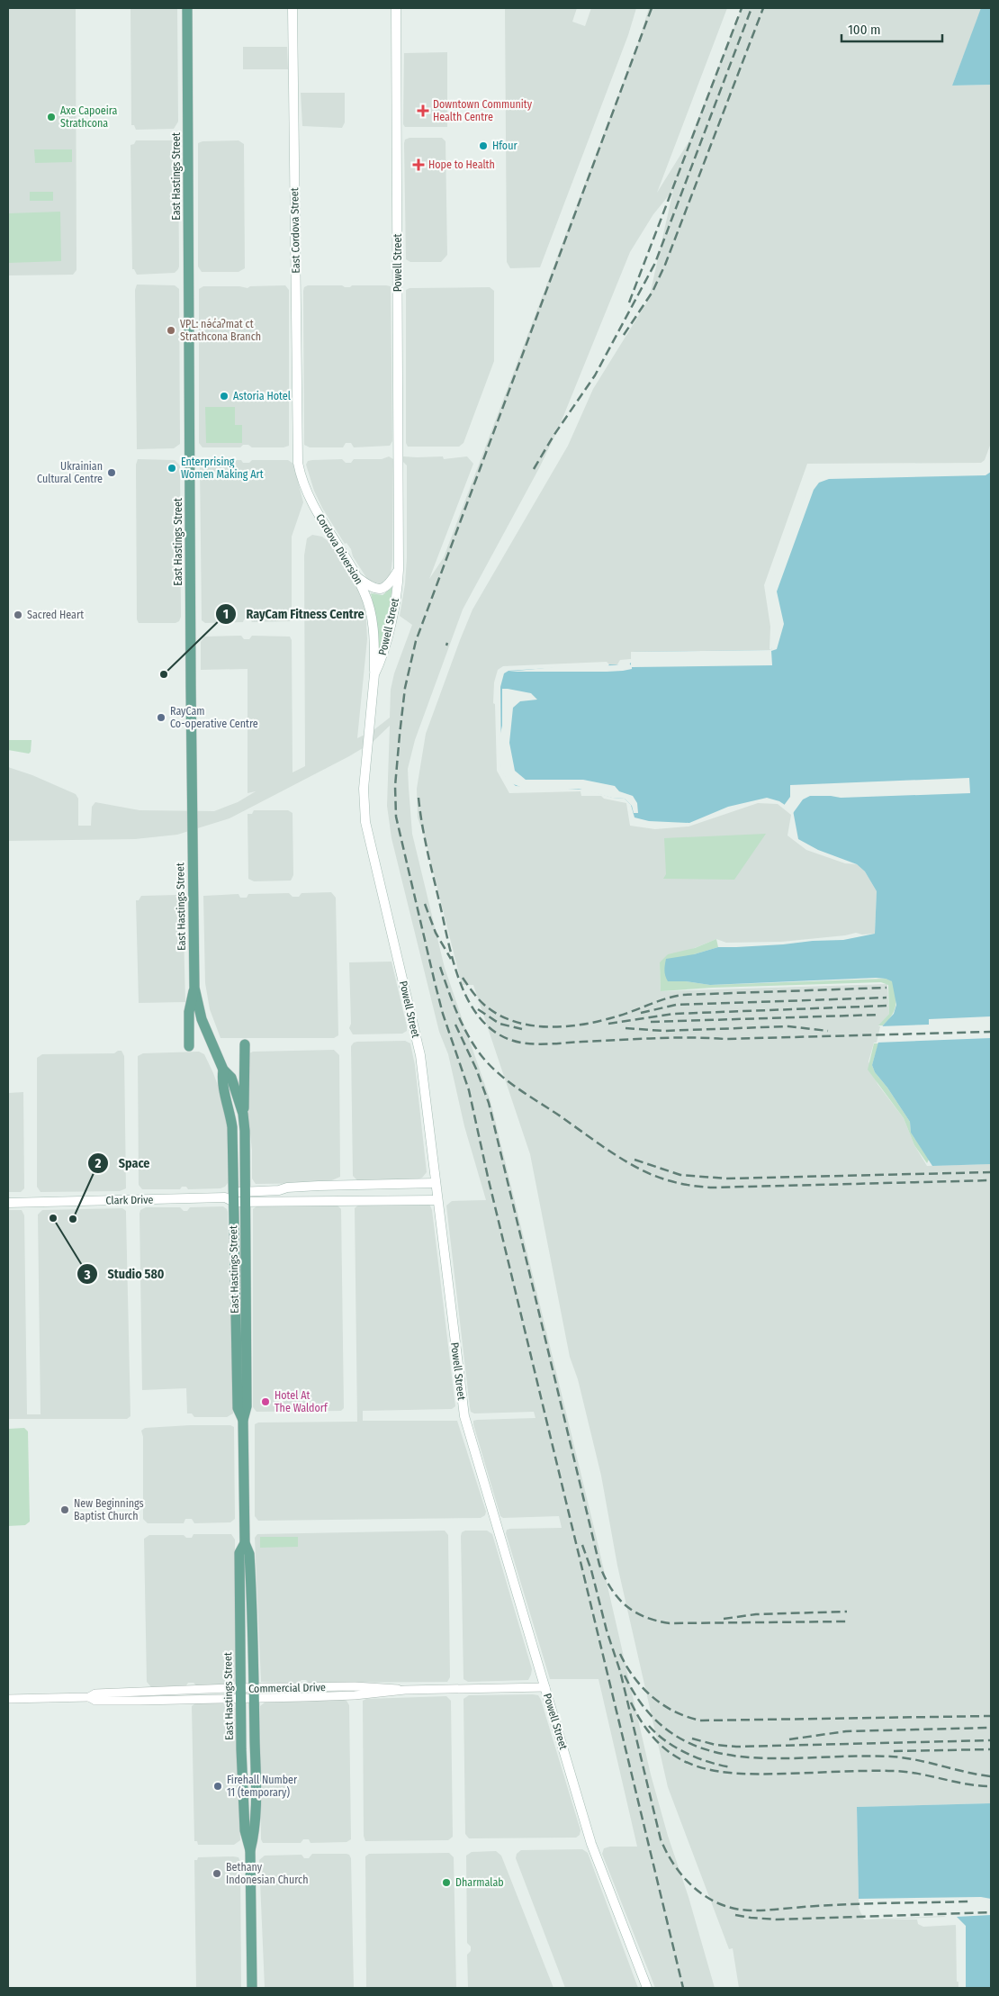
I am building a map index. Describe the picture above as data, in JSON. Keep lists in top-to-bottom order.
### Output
{
  "streets": {
    "main road": [
      "East Hastings Street",
      "East Cordova Street",
      "Powell Street",
      "Cordova Diversion",
      "Clark Drive"
    ],
    "street": ["Commercial Drive"]
  },
  "crossings": [
    ["East Hastings Street", "Clark Drive"],
    ["East Hastings Street", "Commercial Drive"],
    ["East Cordova Street", "Cordova Diversion"],
    ["Powell Street", "Cordova Diversion"],
    ["Powell Street", "Clark Drive"],
    ["Powell Street", "Commercial Drive"]
  ],
  "places": {
    "health": ["Downtown Community Health Centre", "Hope to Health"],
    "other": [
      "Axe Capoeira Strathcona",
      "Hfour",
      "VPL: nə́c̓aʔmat ct Strathcona Branch",
      "Astoria Hotel",
      "Enterprising Women Making Art",
      "Ukrainian Cultural Centre",
      "Sacred Heart",
      "RayCam Fitness Centre",
      "RayCam Co-operative Centre",
      "Studio 580",
      "Space",
      "Hotel At The Waldorf",
      "New Beginnings Baptist Church",
      "Firehall Number 11 (temporary)",
      "Bethany Indonesian Church",
      "Dharmalab"
    ]
  },
  "scale_bar": "100 m"
}
